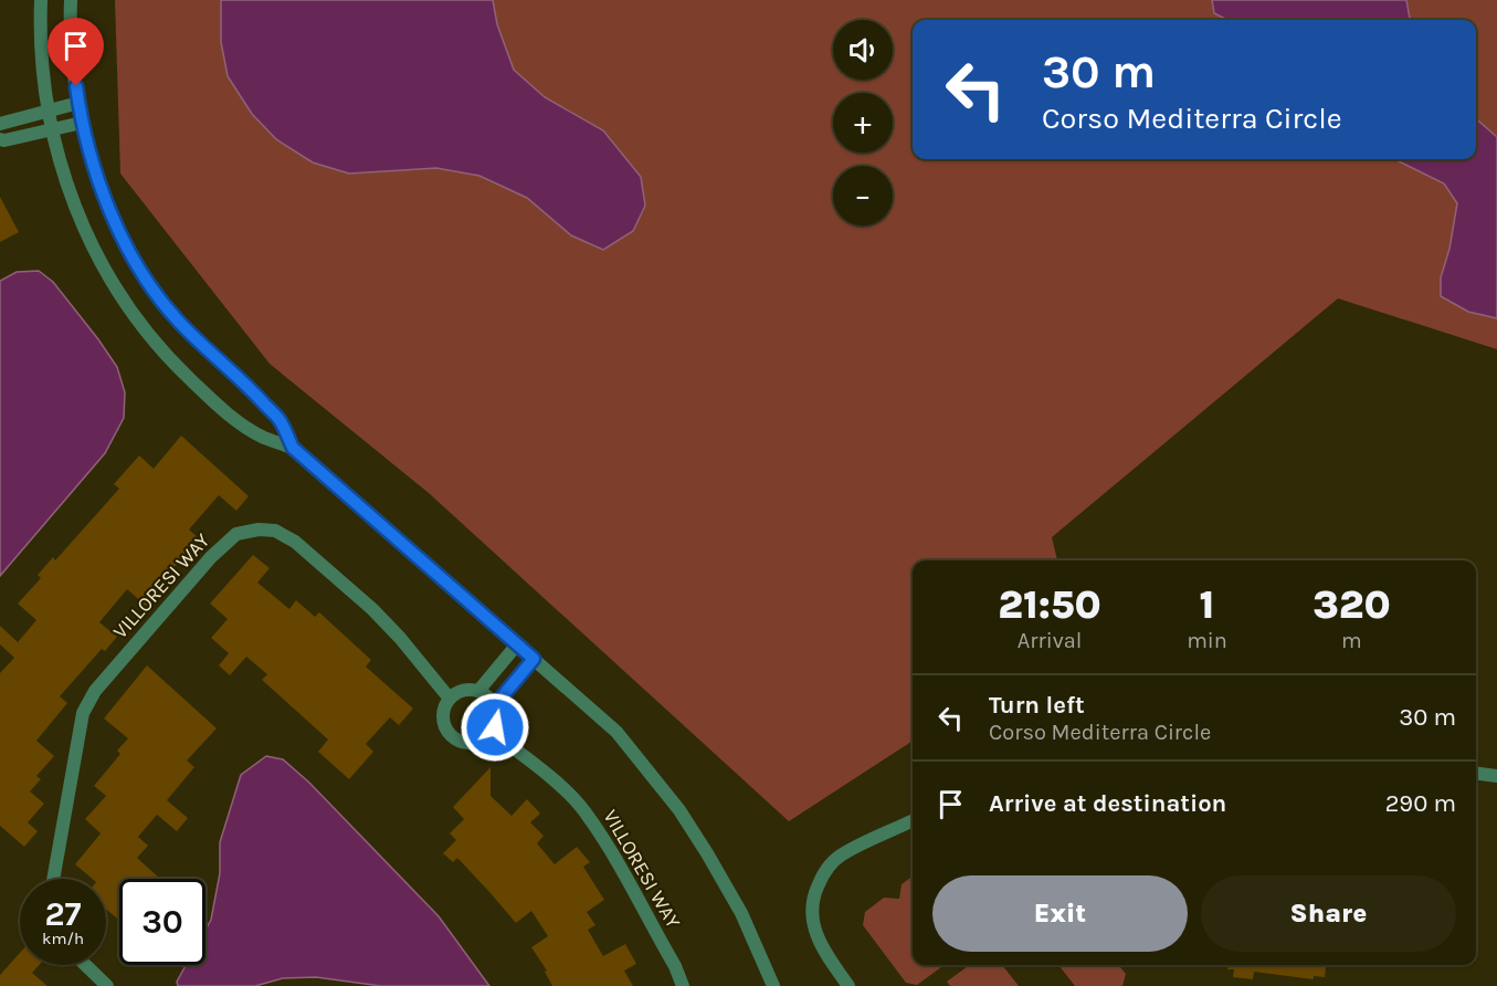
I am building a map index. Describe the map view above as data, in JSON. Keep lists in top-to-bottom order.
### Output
{
  "streets": {
    "street": ["VILLORESI WAY"]
  },
  "page": {
    "map_buttons": ["+", "−"],
    "turn": ["30 m", "Corso Mediterra Circle"],
    "eta": [
      "21:50",
      "Arrival",
      "1",
      "min",
      "320",
      "m"
    ],
    "list": [
      {
        "name": "Turn left",
        "note": "Corso Mediterra Circle",
        "value": "30 m"
      },
      {
        "name": "Arrive at destination",
        "value": "290 m"
      }
    ],
    "buttons": ["Exit", "Share"],
    "speed": "27 km/h",
    "limit": "30"
  }
}
